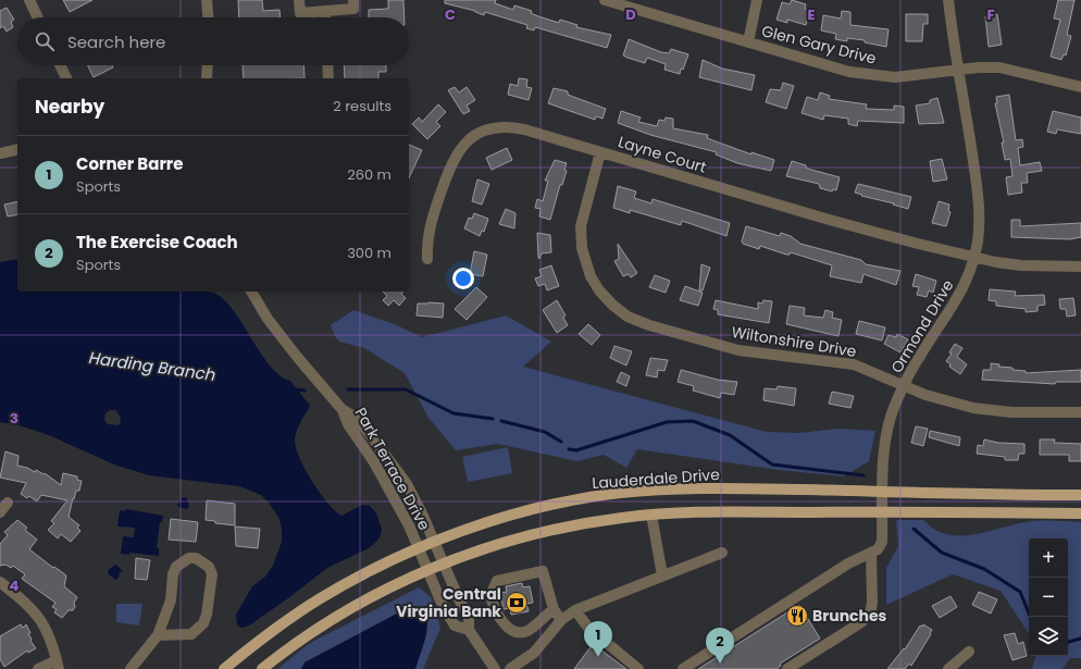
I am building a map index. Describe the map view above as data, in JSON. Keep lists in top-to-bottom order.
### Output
{
  "streets": {
    "main road": ["Lauderdale Drive"],
    "street": [
      "Glen Gary Drive",
      "Layne Court",
      "Ormond Drive",
      "Wiltonshire Drive",
      "Park Terrace Drive"
    ]
  },
  "crossings": [
    ["Glen Gary Drive", "Ormond Drive"],
    ["Layne Court", "Ormond Drive"],
    ["Layne Court", "Wiltonshire Drive"],
    ["Ormond Drive", "Wiltonshire Drive"],
    ["Ormond Drive", "Lauderdale Drive"],
    ["Park Terrace Drive", "Lauderdale Drive"]
  ],
  "water": ["Harding Branch"],
  "places": {
    "bank": ["Central Virginia Bank"],
    "restaurant": ["Brunches"]
  },
  "page": {
    "search": "Search here",
    "heading": ["Nearby", "2 results"],
    "list": [
      {
        "mark": "1",
        "name": "Corner Barre",
        "note": "Sports",
        "value": "260 m"
      },
      {
        "mark": "2",
        "name": "The Exercise Coach",
        "note": "Sports",
        "value": "300 m"
      }
    ],
    "map_buttons": ["+", "−"],
    "pins": ["1", "2"]
  },
  "grid": {
    "columns": [
      "C",
      "D",
      "E",
      "F"
    ],
    "rows": ["3", "4"]
  }
}
